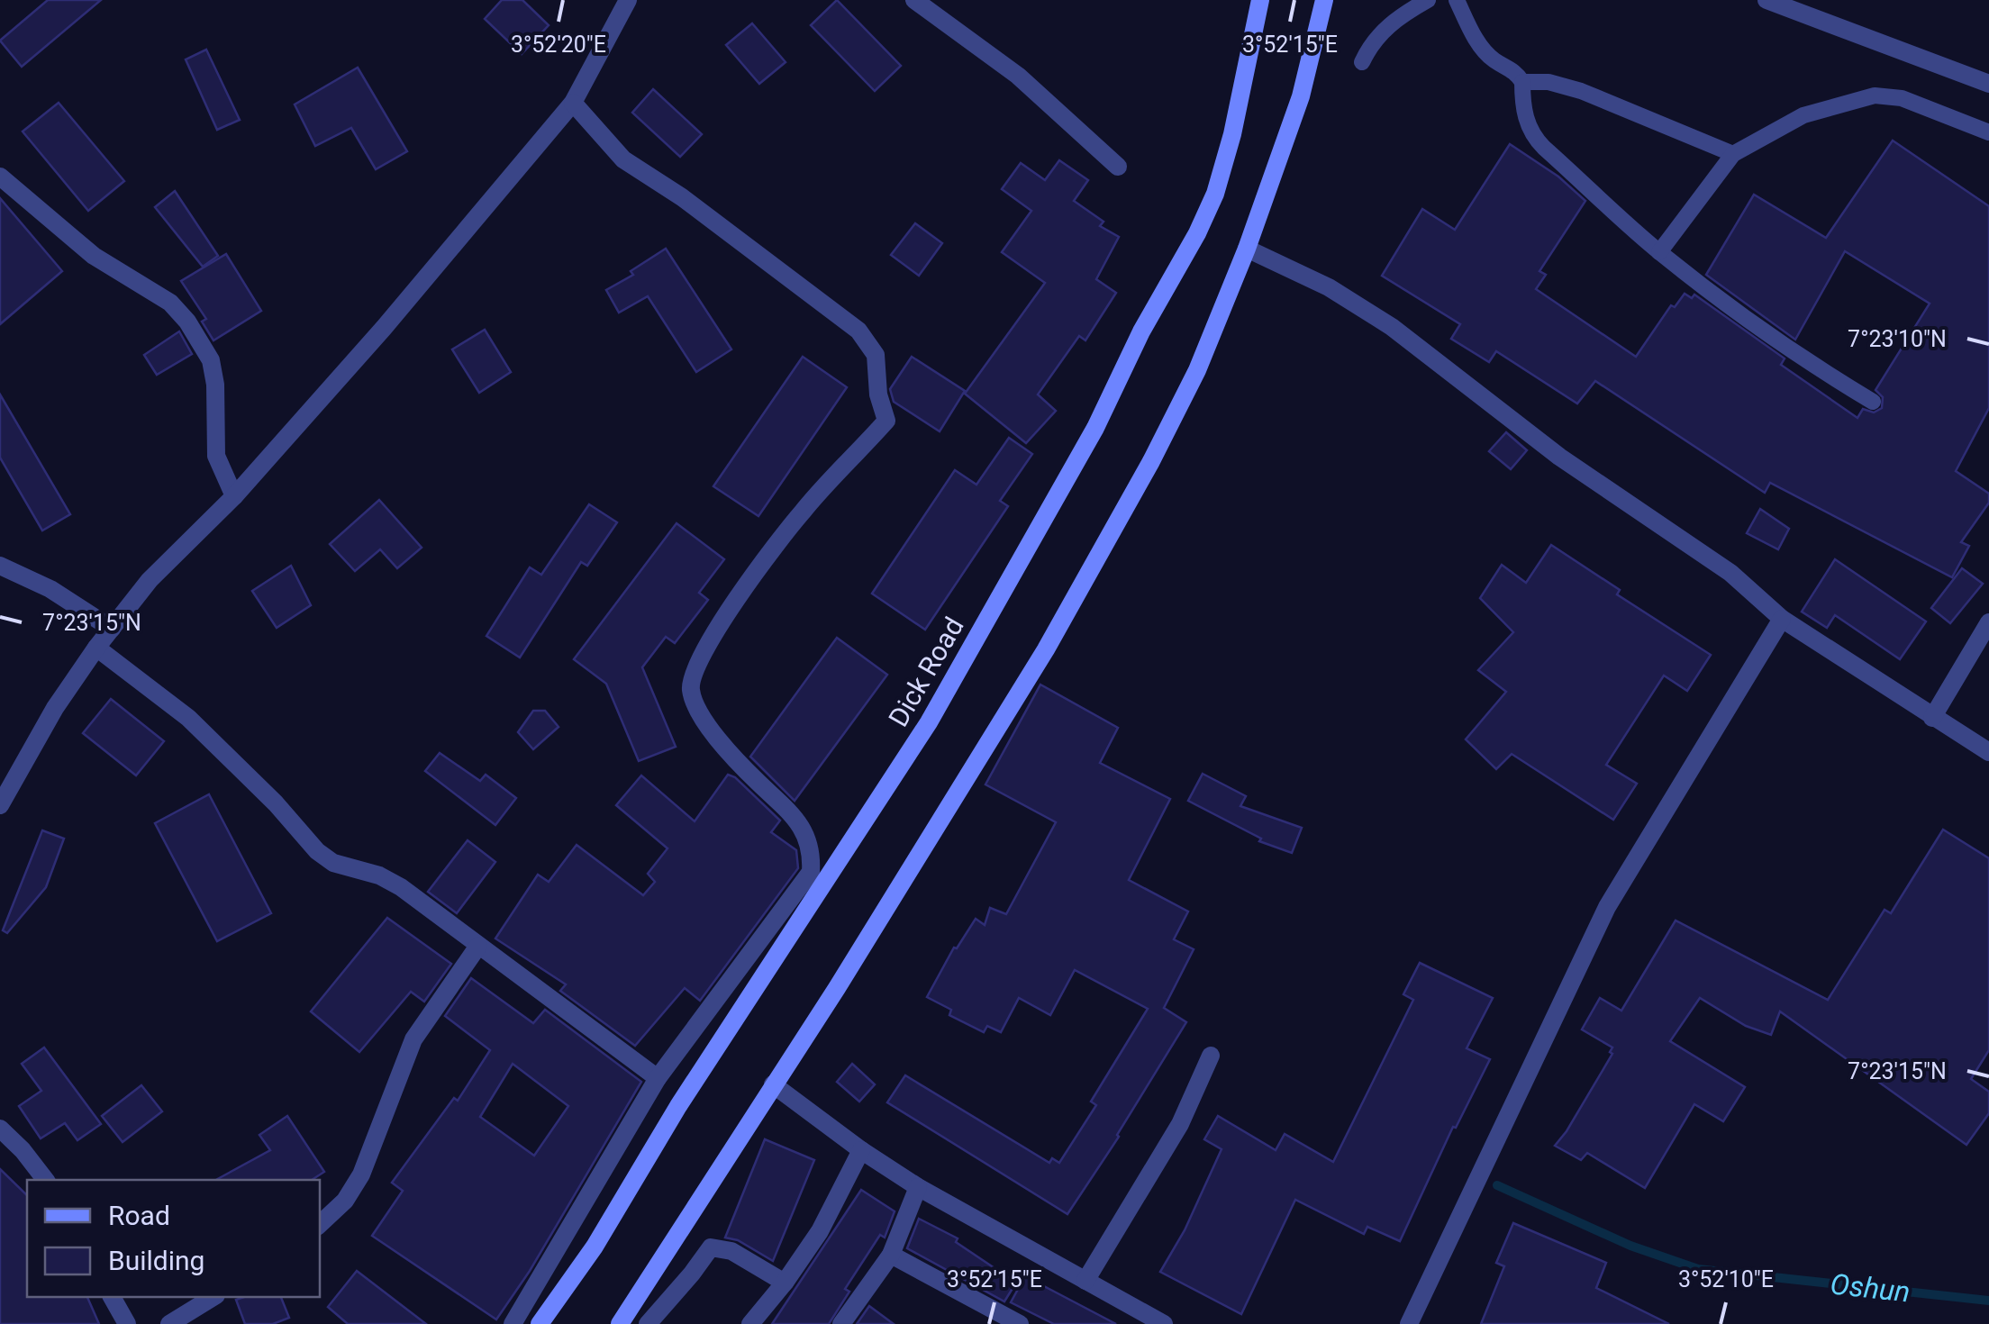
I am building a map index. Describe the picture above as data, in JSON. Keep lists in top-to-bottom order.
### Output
{
  "streets": {
    "main road": ["Dick Road"]
  },
  "water": ["Oshun"],
  "legend": ["Road", "Building"],
  "coordinates": [
    "3°52'20\"E",
    "3°52'15\"E",
    "7°23'10\"N",
    "7°23'15\"N",
    "3°52'10\"E"
  ]
}
